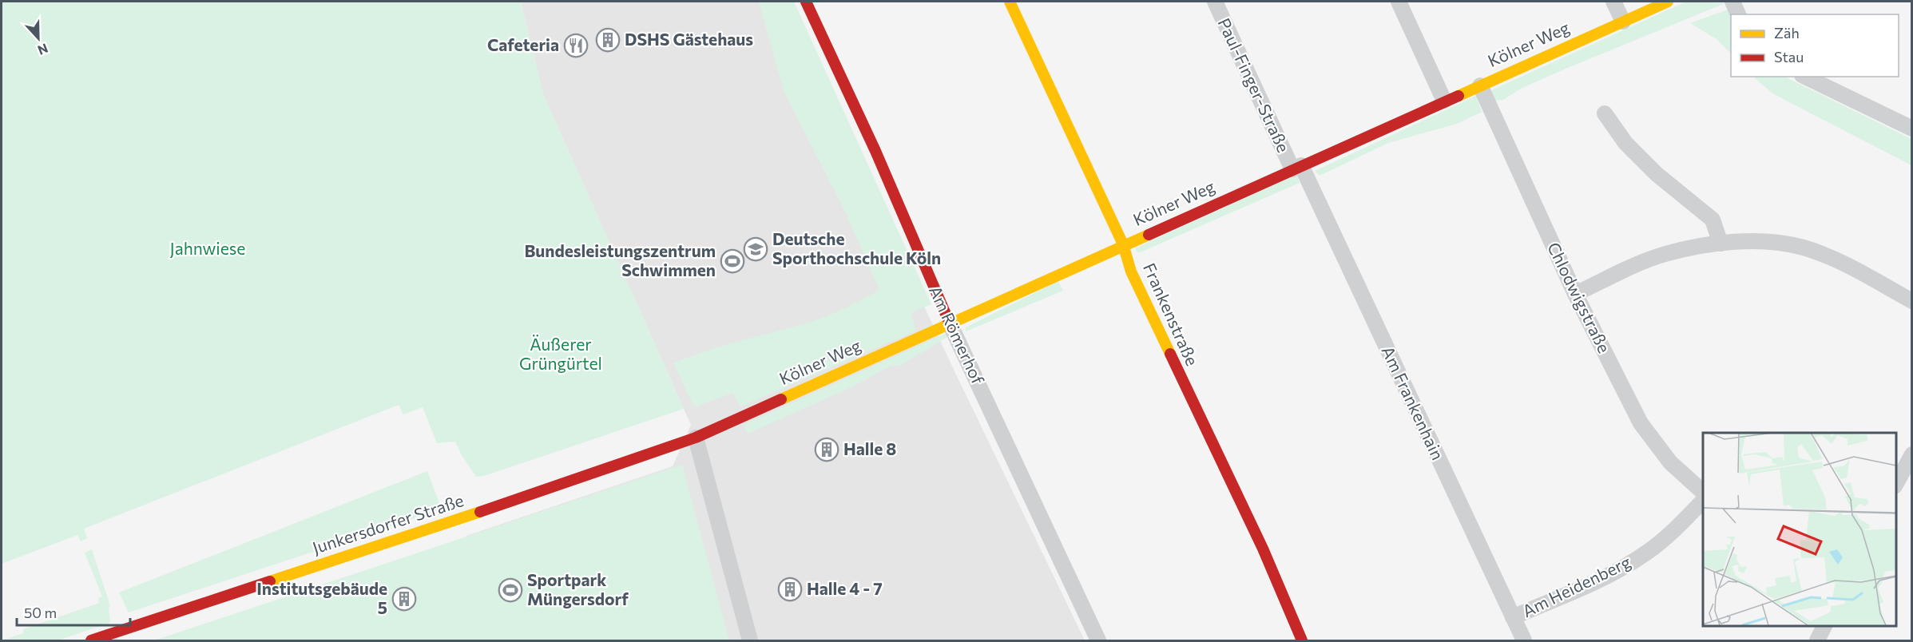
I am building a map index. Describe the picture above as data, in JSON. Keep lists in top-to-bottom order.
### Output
{
  "streets": {
    "street": [
      "Kölner Weg",
      "Paul-Finger-Straße",
      "Chlodwigstraße",
      "Frankenstraße",
      "Am Römerhof",
      "Am Frankenhain",
      "Junkersdorfer Straße",
      "Am Heidenberg"
    ]
  },
  "crossings": [
    ["Kölner Weg", "Paul-Finger-Straße"],
    ["Kölner Weg", "Chlodwigstraße"],
    ["Kölner Weg", "Frankenstraße"],
    ["Kölner Weg", "Am Römerhof"],
    ["Kölner Weg", "Am Frankenhain"],
    ["Kölner Weg", "Junkersdorfer Straße"],
    ["Paul-Finger-Straße", "Am Frankenhain"],
    ["Am Frankenhain", "Am Heidenberg"]
  ],
  "parks": ["Jahnwiese", "Äußerer Grüngürtel"],
  "places": {
    "building": [
      "DSHS Gästehaus",
      "Halle 8",
      "Halle 4 - 7",
      "Institutsgebäude 5"
    ],
    "restaurant": ["Cafeteria"],
    "school or university": ["Deutsche Sporthochschule Köln"],
    "sports": ["Bundesleistungszentrum Schwimmen", "Sportpark Müngersdorf"]
  },
  "legend": ["Zäh", "Stau"],
  "scale_bar": "50 m",
  "north": "bottom"
}
